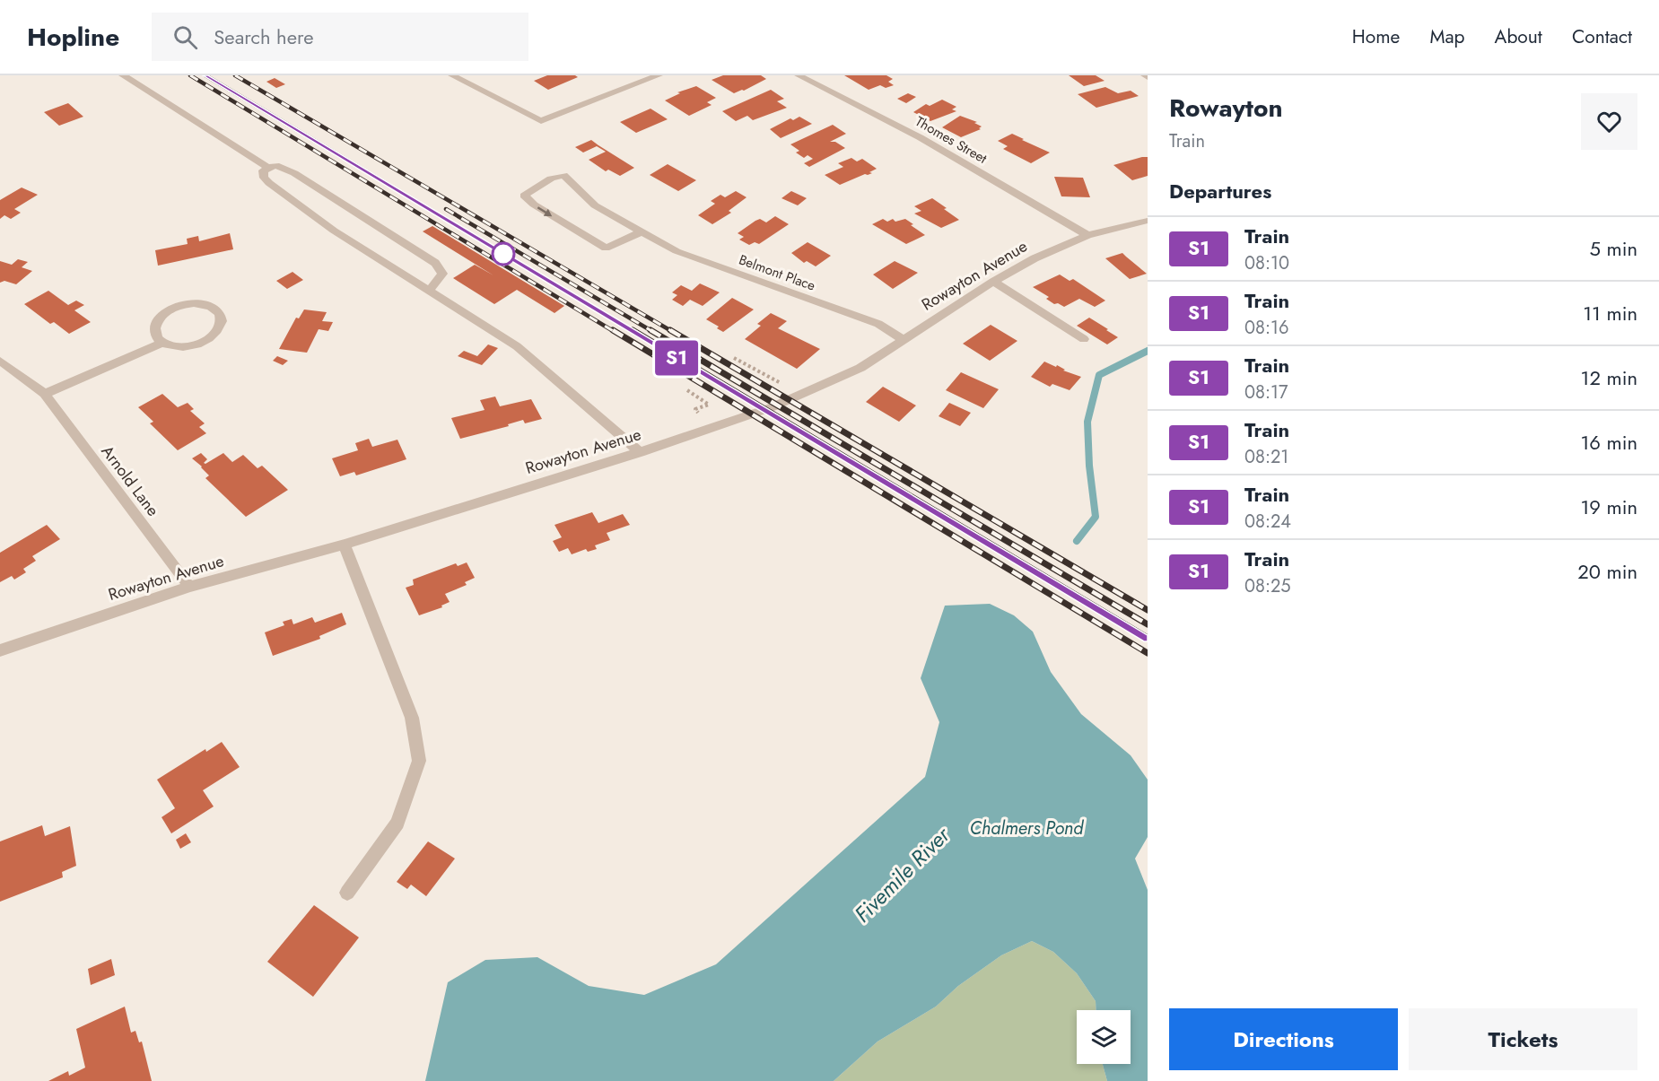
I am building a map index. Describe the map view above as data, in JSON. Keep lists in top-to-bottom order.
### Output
{
  "streets": {
    "street": [
      "Thomes Street",
      "Belmont Place",
      "Rowayton Avenue",
      "Arnold Lane"
    ]
  },
  "crossings": [
    ["Thomes Street", "Rowayton Avenue"],
    ["Belmont Place", "Rowayton Avenue"],
    ["Rowayton Avenue", "Arnold Lane"]
  ],
  "water": ["Chalmers Pond", "Fivemile River"],
  "page": {
    "header": "Hopline",
    "search": "Search here",
    "nav": [
      "Home",
      "Map",
      "About",
      "Contact"
    ],
    "on_map": "S1",
    "heading": [
      ["Rowayton", "Train"],
      "Departures"
    ],
    "list": [
      {
        "mark": "S1",
        "name": "Train",
        "note": "08:10",
        "value": "5 min"
      },
      {
        "mark": "S1",
        "name": "Train",
        "note": "08:16",
        "value": "11 min"
      },
      {
        "mark": "S1",
        "name": "Train",
        "note": "08:17",
        "value": "12 min"
      },
      {
        "mark": "S1",
        "name": "Train",
        "note": "08:21",
        "value": "16 min"
      },
      {
        "mark": "S1",
        "name": "Train",
        "note": "08:24",
        "value": "19 min"
      },
      {
        "mark": "S1",
        "name": "Train",
        "note": "08:25",
        "value": "20 min"
      }
    ],
    "buttons": ["Directions", "Tickets"]
  }
}
